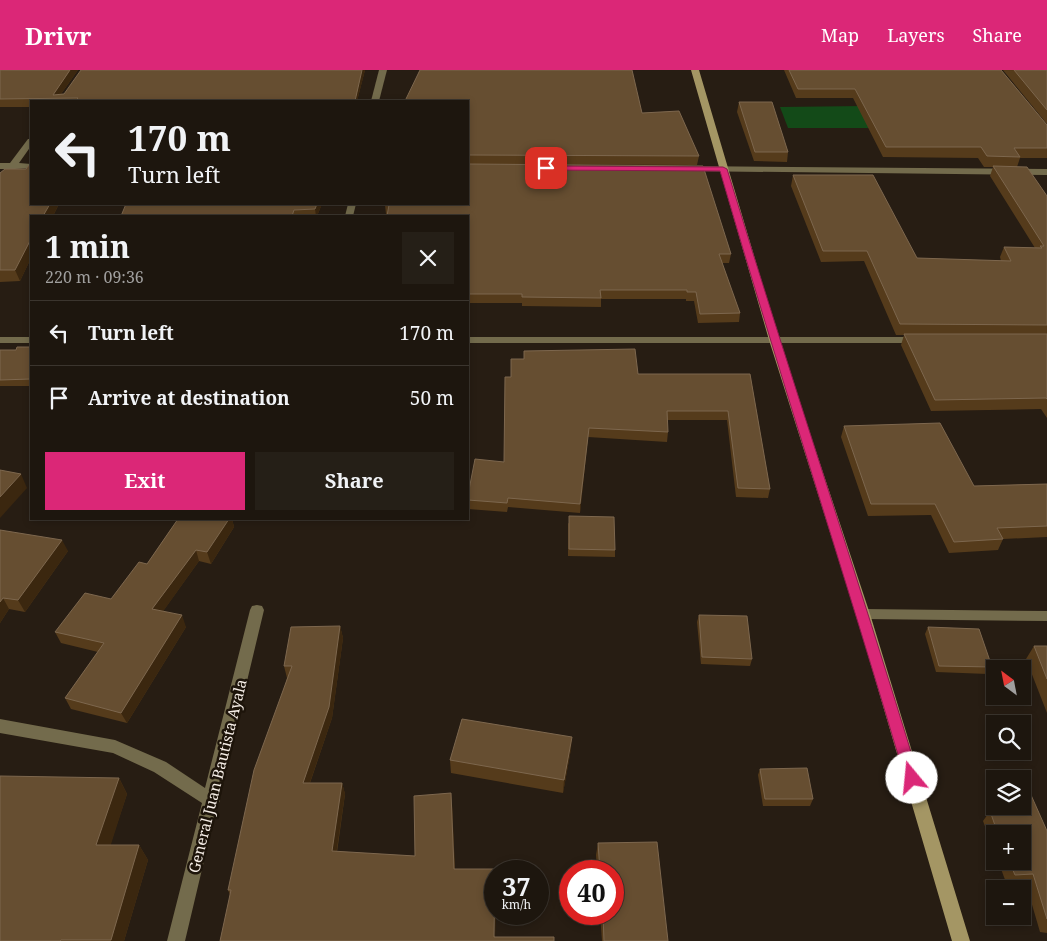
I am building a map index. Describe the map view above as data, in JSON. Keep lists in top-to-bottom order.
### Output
{
  "streets": {
    "street": ["General Juan Bautista Ayala"]
  },
  "north": "top left",
  "page": {
    "header": "Drivr",
    "nav": ["Map", "Layers", "Share"],
    "turn": ["170 m", "Turn left"],
    "heading": ["1 min", "220 m · 09:36"],
    "list": [
      {
        "name": "Turn left",
        "value": "170 m"
      },
      {
        "name": "Arrive at destination",
        "value": "50 m"
      }
    ],
    "buttons": ["Exit", "Share"],
    "map_buttons": ["+", "−"],
    "speed": "37 km/h",
    "limit": "40"
  }
}
